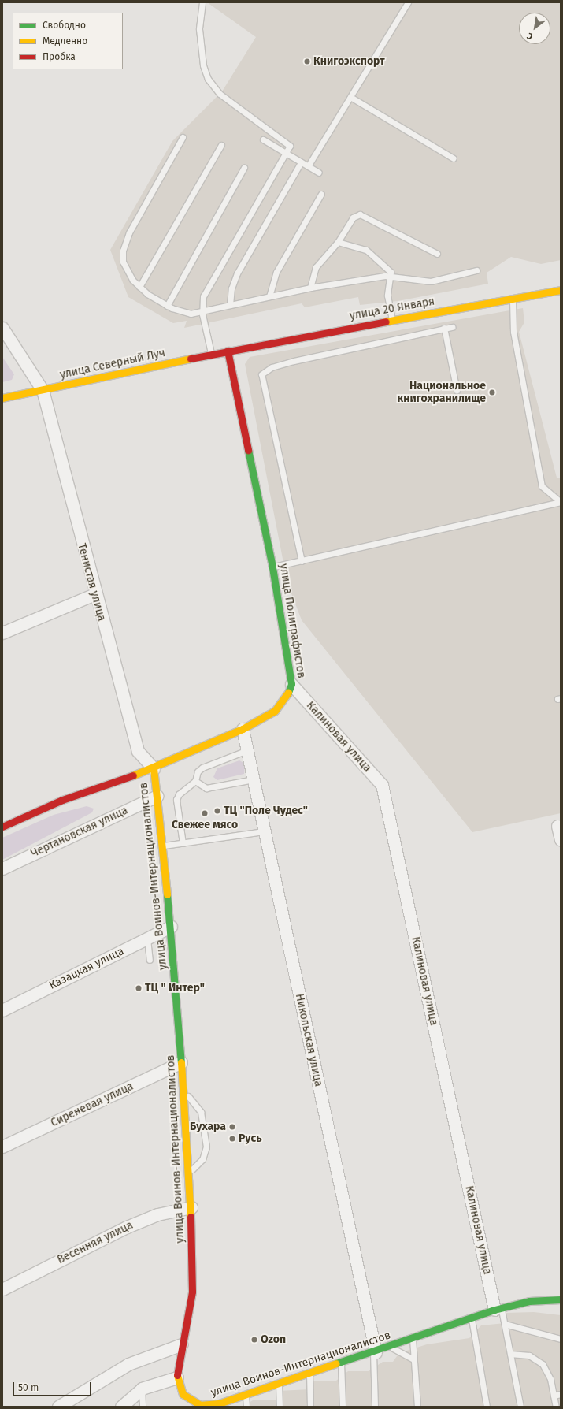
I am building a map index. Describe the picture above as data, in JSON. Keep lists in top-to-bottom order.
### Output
{
  "streets": {
    "street": [
      "улица 20 Января",
      "улица Северный Луч",
      "Тенистая улица",
      "улица Полиграфистов",
      "Калиновая улица",
      "Чертановская улица",
      "улица Воинов-Интернационалистов",
      "Казацкая улица",
      "Никольская улица",
      "Сиреневая улица",
      "Весенняя улица"
    ]
  },
  "crossings": [
    ["улица 20 Января", "улица Северный Луч"],
    ["улица 20 Января", "улица Полиграфистов"],
    ["улица Северный Луч", "Тенистая улица"],
    ["улица Северный Луч", "улица Полиграфистов"],
    ["Тенистая улица", "улица Полиграфистов"],
    ["Тенистая улица", "улица Воинов-Интернационалистов"],
    ["улица Полиграфистов", "Калиновая улица"],
    ["улица Полиграфистов", "улица Воинов-Интернационалистов"],
    ["улица Полиграфистов", "Никольская улица"],
    ["Калиновая улица", "улица Воинов-Интернационалистов"],
    ["Чертановская улица", "улица Воинов-Интернационалистов"],
    ["улица Воинов-Интернационалистов", "Казацкая улица"],
    ["улица Воинов-Интернационалистов", "Никольская улица"],
    ["улица Воинов-Интернационалистов", "Сиреневая улица"],
    ["улица Воинов-Интернационалистов", "Весенняя улица"]
  ],
  "places": [
    "Книгоэкспорт",
    "Национальное книгохранилище",
    "ТЦ \"Поле Чудес\"",
    "Свежее мясо",
    "ТЦ \" Интер\"",
    "Бухара",
    "Русь",
    "Ozon"
  ],
  "legend": ["Свободно", "Медленно", "Пробка"],
  "scale_bar": "50 m",
  "north": "bottom left"
}
